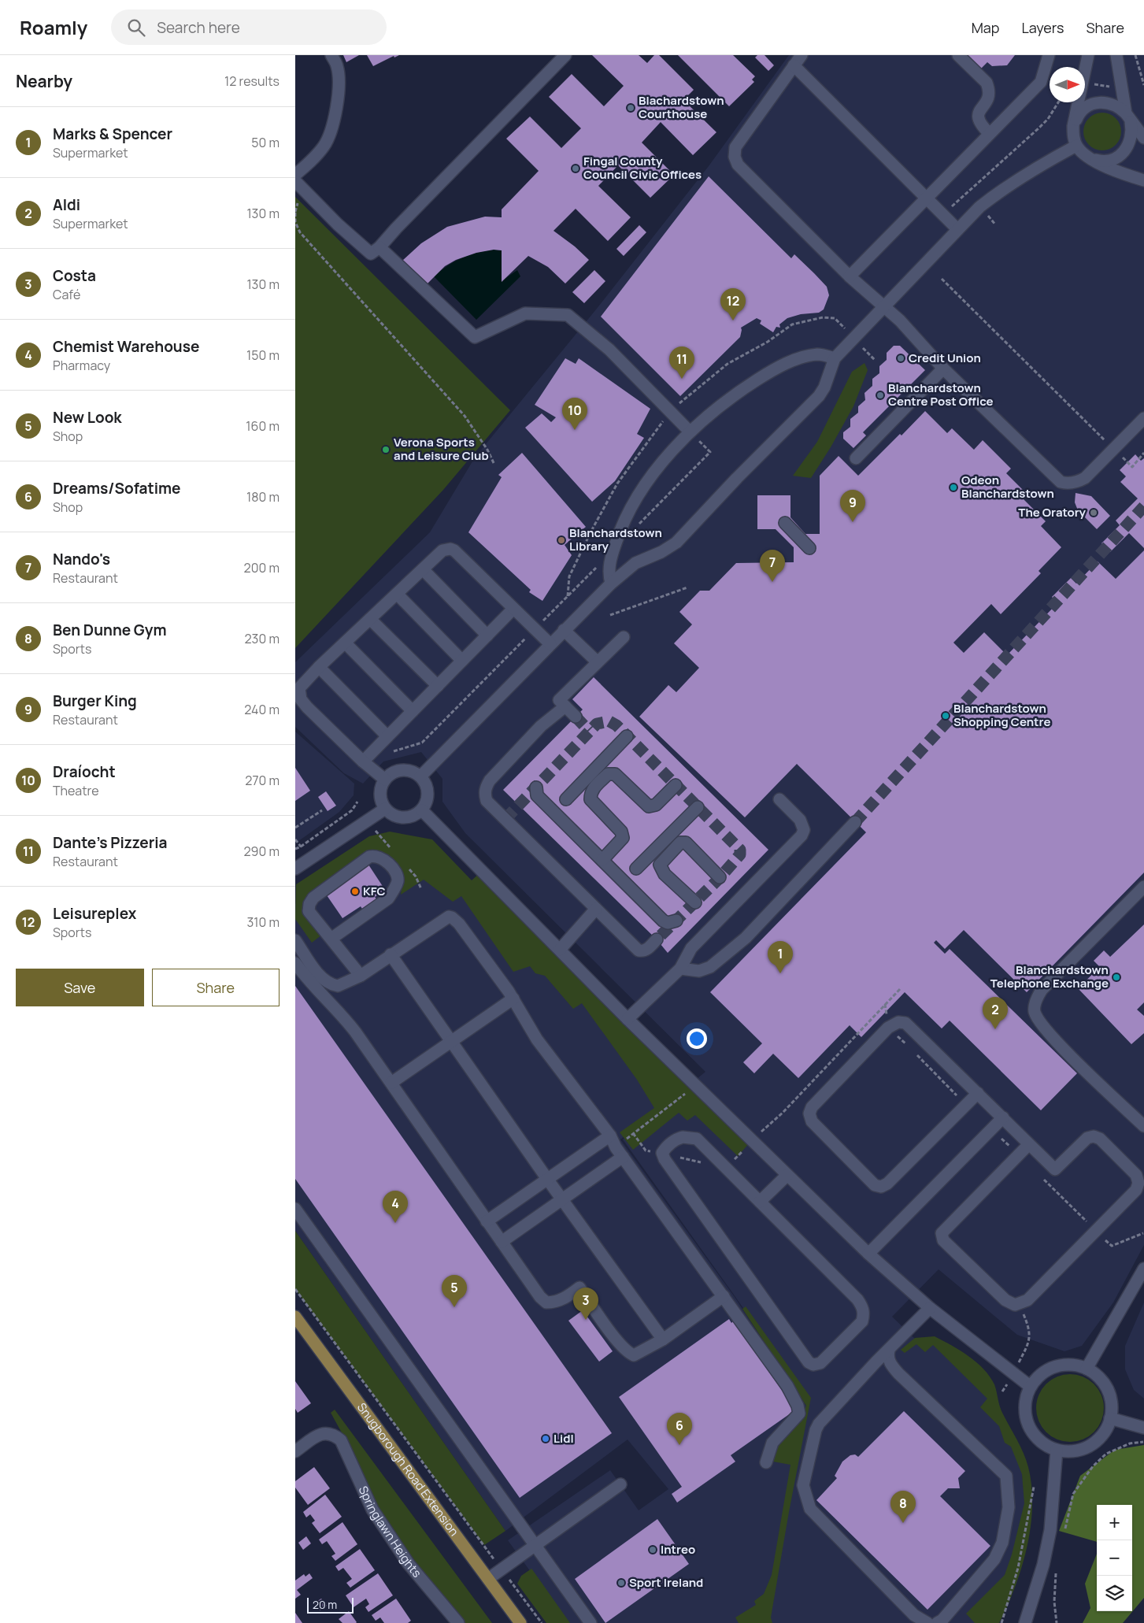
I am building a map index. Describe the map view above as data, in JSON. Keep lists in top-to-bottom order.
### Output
{
  "streets": {
    "main road": ["Snugborough Road Extension"],
    "street": ["Springlawn Heights"]
  },
  "places": [
    "Blachardstown Courthouse",
    "Fingal County Council Civic Offices",
    "Credit Union",
    "Blanchardstown Centre Post Office",
    "Verona Sports and Leisure Club",
    "Odeon Blanchardstown",
    "The Oratory",
    "Blanchardstown Library",
    "Blanchardstown Shopping Centre",
    "KFC",
    "Blanchardstown Telephone Exchange",
    "Lidl",
    "Intreo",
    "Sport Ireland"
  ],
  "scale_bar": "20 m",
  "north": "right",
  "page": {
    "header": "Roamly",
    "search": "Search here",
    "nav": ["Map", "Layers", "Share"],
    "heading": ["Nearby", "12 results"],
    "list": [
      {
        "mark": "1",
        "name": "Marks & Spencer",
        "note": "Supermarket",
        "value": "50 m"
      },
      {
        "mark": "2",
        "name": "Aldi",
        "note": "Supermarket",
        "value": "130 m"
      },
      {
        "mark": "3",
        "name": "Costa",
        "note": "Café",
        "value": "130 m"
      },
      {
        "mark": "4",
        "name": "Chemist Warehouse",
        "note": "Pharmacy",
        "value": "150 m"
      },
      {
        "mark": "5",
        "name": "New Look",
        "note": "Shop",
        "value": "160 m"
      },
      {
        "mark": "6",
        "name": "Dreams/Sofatime",
        "note": "Shop",
        "value": "180 m"
      },
      {
        "mark": "7",
        "name": "Nando's",
        "note": "Restaurant",
        "value": "200 m"
      },
      {
        "mark": "8",
        "name": "Ben Dunne Gym",
        "note": "Sports",
        "value": "230 m"
      },
      {
        "mark": "9",
        "name": "Burger King",
        "note": "Restaurant",
        "value": "240 m"
      },
      {
        "mark": "10",
        "name": "Draíocht",
        "note": "Theatre",
        "value": "270 m"
      },
      {
        "mark": "11",
        "name": "Dante's Pizzeria",
        "note": "Restaurant",
        "value": "290 m"
      },
      {
        "mark": "12",
        "name": "Leisureplex",
        "note": "Sports",
        "value": "310 m"
      }
    ],
    "pins": [
      "12",
      "11",
      "10",
      "9",
      "7",
      "1",
      "2",
      "4",
      "5",
      "3",
      "6",
      "8"
    ],
    "buttons": ["Save", "Share"],
    "map_buttons": ["+", "−"],
    "scale": "20 m"
  }
}
